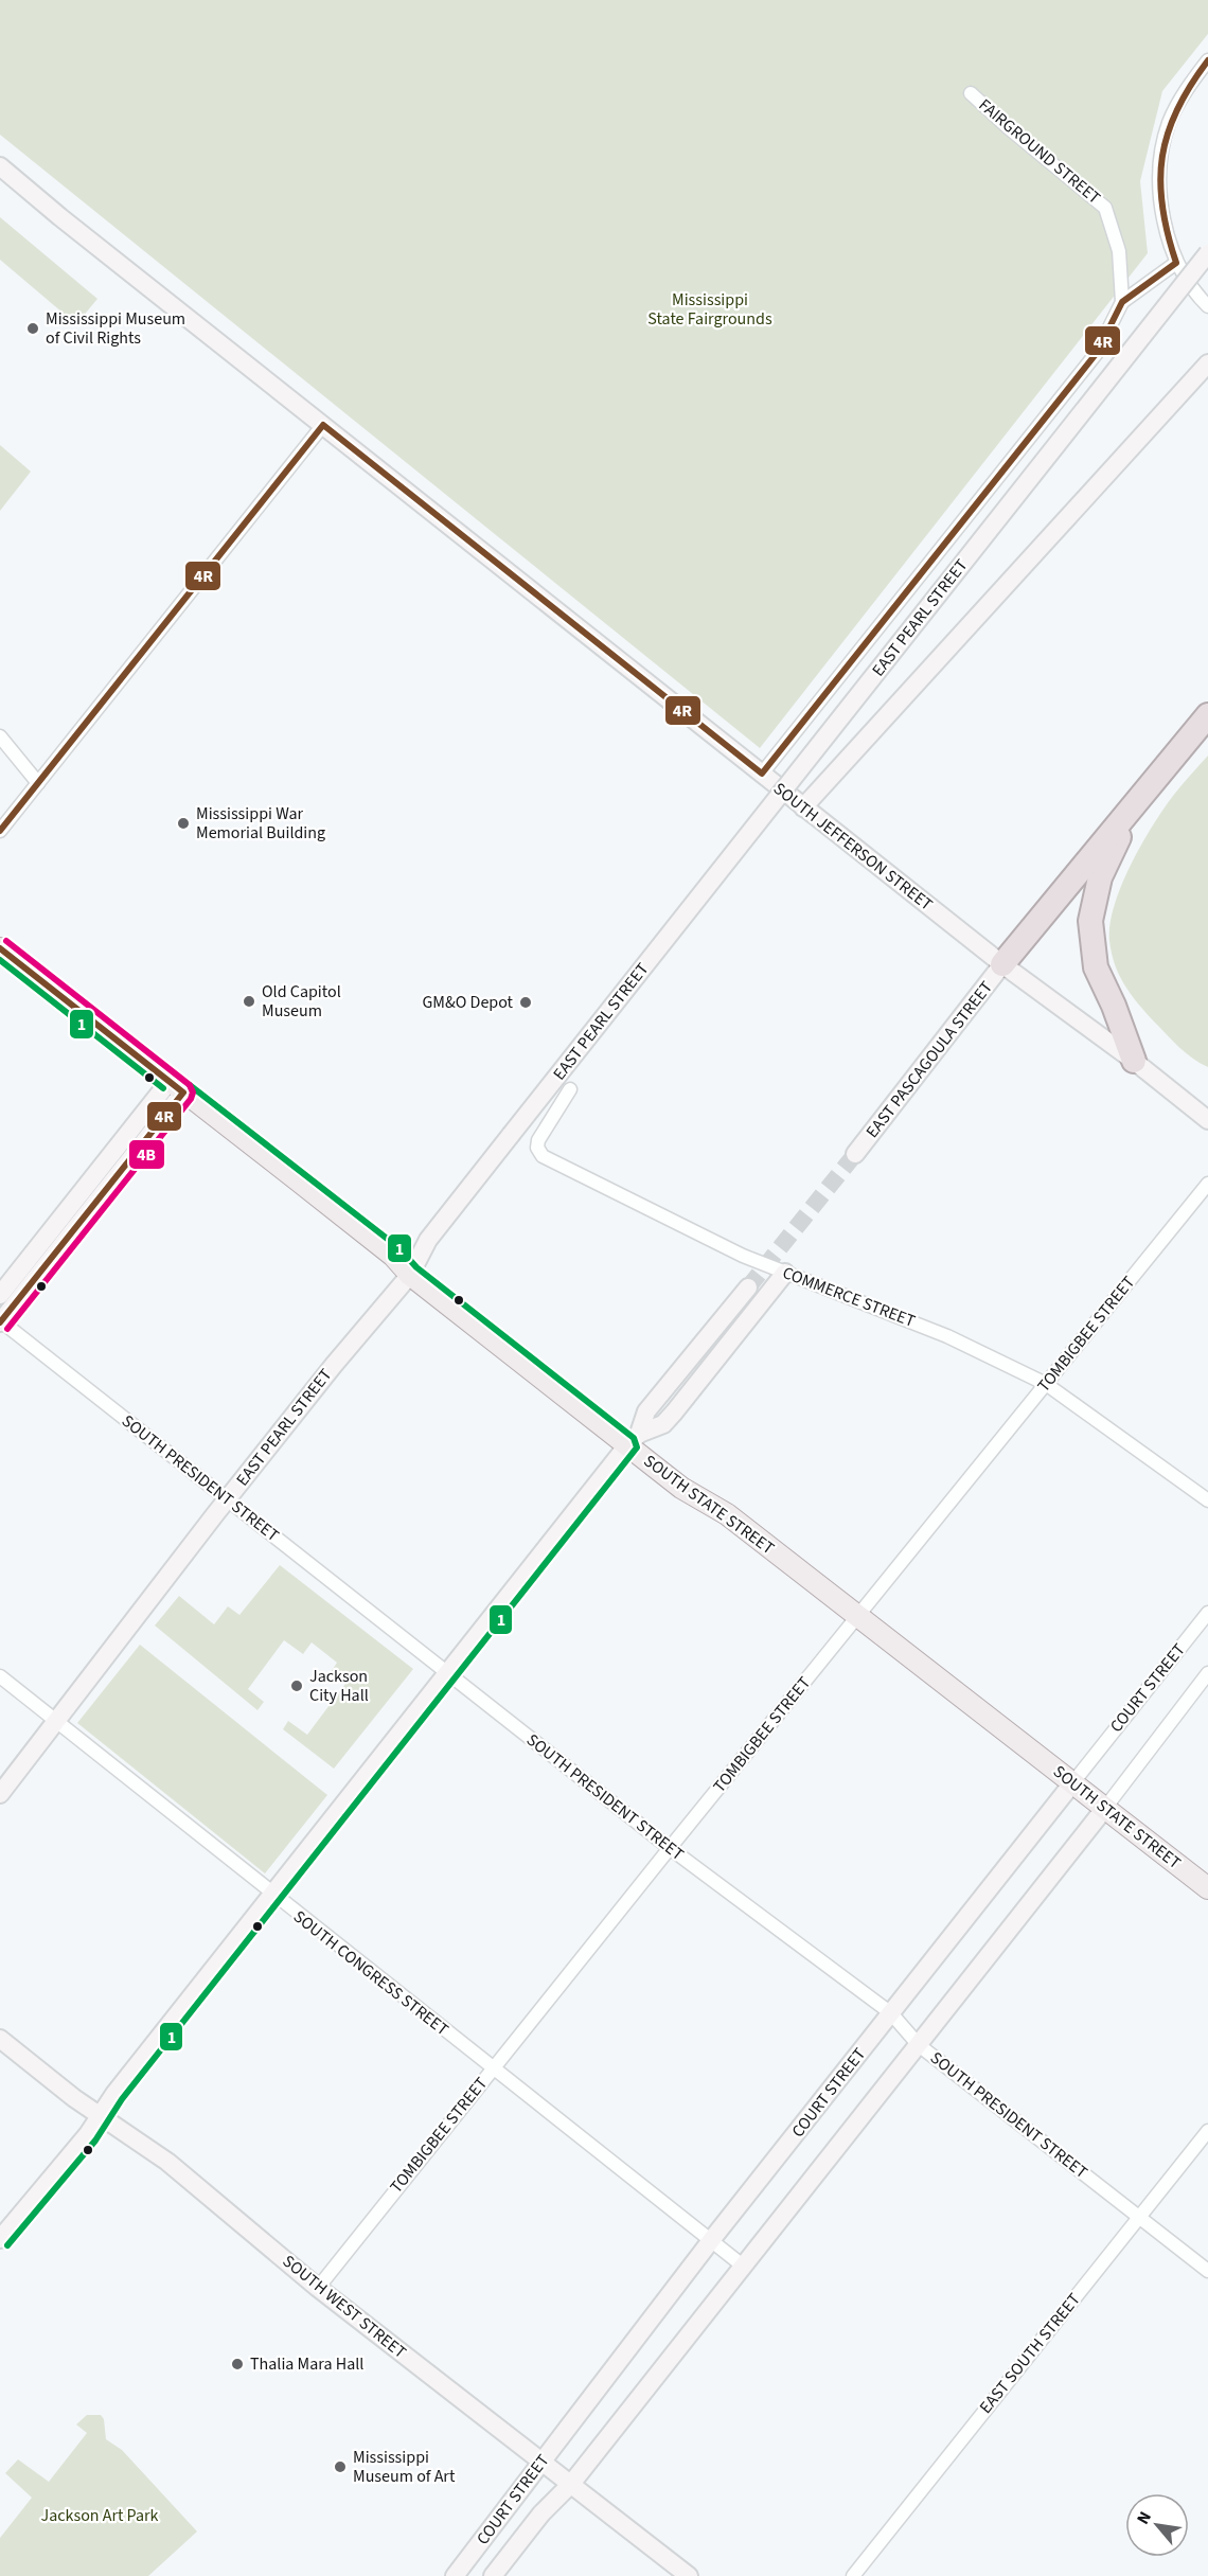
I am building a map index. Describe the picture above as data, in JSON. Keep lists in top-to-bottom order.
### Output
{
  "streets": {
    "main road": ["SOUTH STATE STREET"],
    "street": [
      "FAIRGROUND STREET",
      "EAST PEARL STREET",
      "SOUTH JEFFERSON STREET",
      "EAST PASCAGOULA STREET",
      "COMMERCE STREET",
      "TOMBIGBEE STREET",
      "SOUTH PRESIDENT STREET",
      "COURT STREET",
      "SOUTH CONGRESS STREET",
      "SOUTH WEST STREET",
      "EAST SOUTH STREET"
    ]
  },
  "crossings": [
    ["EAST PEARL STREET", "SOUTH PRESIDENT STREET"],
    ["EAST PEARL STREET", "SOUTH STATE STREET"],
    ["EAST PEARL STREET", "SOUTH CONGRESS STREET"],
    ["SOUTH JEFFERSON STREET", "EAST PASCAGOULA STREET"],
    ["COMMERCE STREET", "TOMBIGBEE STREET"],
    ["TOMBIGBEE STREET", "SOUTH PRESIDENT STREET"],
    ["TOMBIGBEE STREET", "SOUTH STATE STREET"],
    ["TOMBIGBEE STREET", "SOUTH CONGRESS STREET"],
    ["TOMBIGBEE STREET", "SOUTH WEST STREET"],
    ["SOUTH PRESIDENT STREET", "COURT STREET"],
    ["SOUTH PRESIDENT STREET", "EAST SOUTH STREET"],
    ["SOUTH STATE STREET", "COURT STREET"],
    ["COURT STREET", "SOUTH CONGRESS STREET"],
    ["COURT STREET", "SOUTH WEST STREET"]
  ],
  "parks": ["Mississippi State Fairgrounds", "Jackson Art Park"],
  "places": [
    "Mississippi Museum of Civil Rights",
    "Mississippi War Memorial Building",
    "Old Capitol Museum",
    "GM&O Depot",
    "Jackson City Hall",
    "Thalia Mara Hall",
    "Mississippi Museum of Art"
  ],
  "lines": ["transit line 4R", "transit line 4B", "transit line 1"],
  "north": "top left"
}
